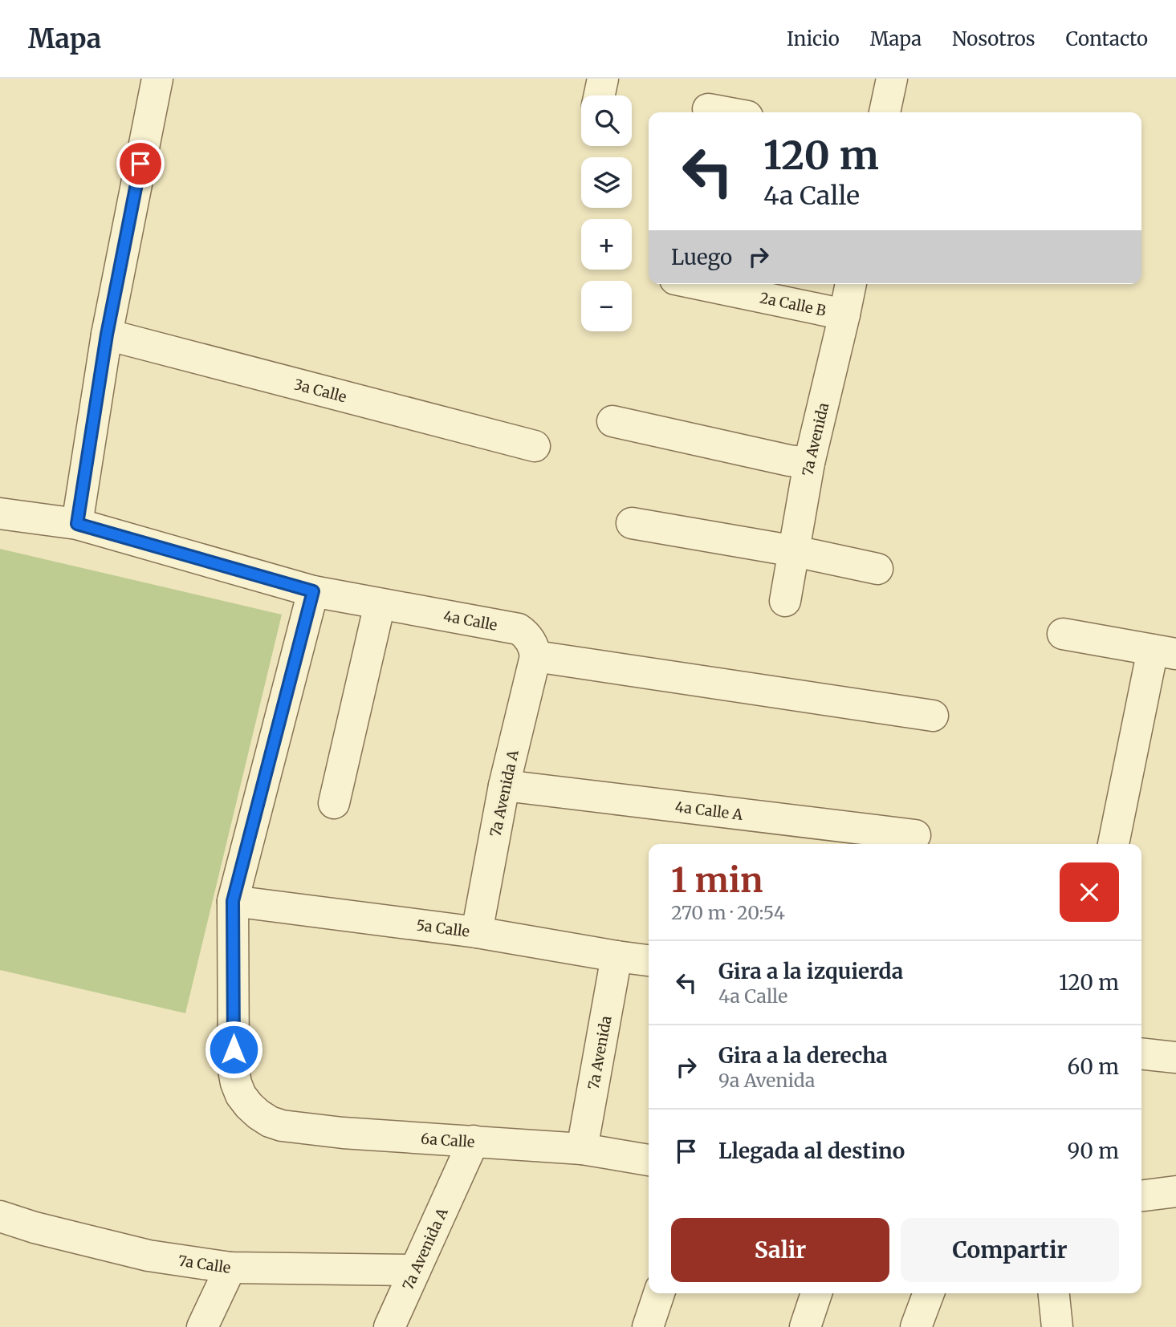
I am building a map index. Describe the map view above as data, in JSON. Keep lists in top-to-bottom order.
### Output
{
  "streets": {
    "street": [
      "2a Calle B",
      "3a Calle",
      "7a Avenida",
      "4a Calle",
      "7a Avenida A",
      "4a Calle A",
      "5a Calle",
      "6a Calle",
      "7a Calle"
    ]
  },
  "crossings": [
    ["2a Calle B", "7a Avenida"],
    ["7a Avenida", "5a Calle"],
    ["7a Avenida", "6a Calle"],
    ["4a Calle", "7a Avenida A"],
    ["7a Avenida A", "4a Calle A"],
    ["7a Avenida A", "5a Calle"],
    ["7a Avenida A", "6a Calle"],
    ["7a Avenida A", "7a Calle"],
    ["5a Calle", "6a Calle"]
  ],
  "page": {
    "header": "Mapa",
    "nav": [
      "Inicio",
      "Mapa",
      "Nosotros",
      "Contacto"
    ],
    "map_buttons": ["+", "−"],
    "turn": ["120 m", "4a Calle"],
    "then": "Luego",
    "heading": ["1 min", "270 m · 20:54"],
    "list": [
      {
        "name": "Gira a la izquierda",
        "note": "4a Calle",
        "value": "120 m"
      },
      {
        "name": "Gira a la derecha",
        "note": "9a Avenida",
        "value": "60 m"
      },
      {
        "name": "Llegada al destino",
        "value": "90 m"
      }
    ],
    "buttons": ["Salir", "Compartir"]
  }
}
